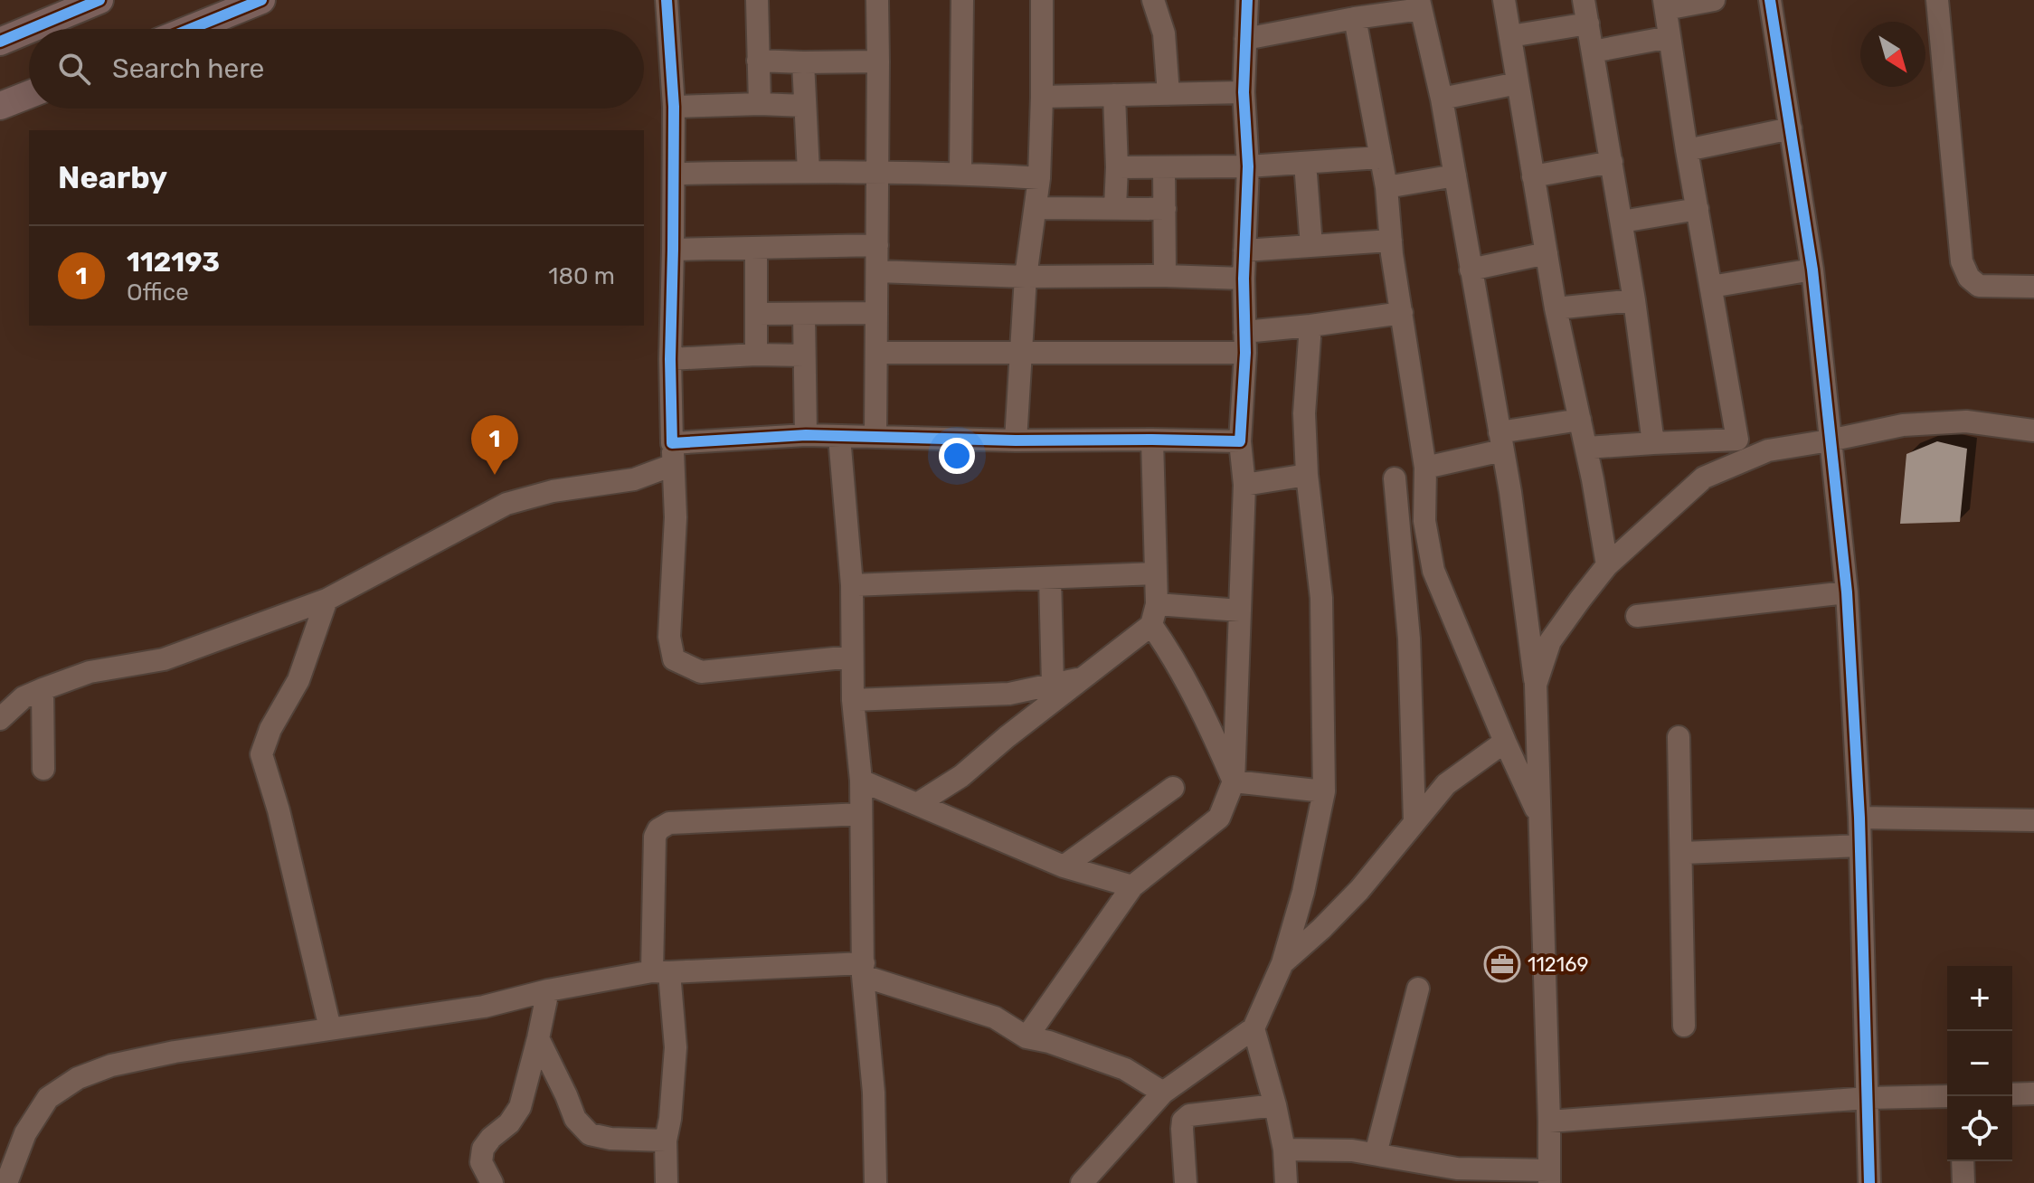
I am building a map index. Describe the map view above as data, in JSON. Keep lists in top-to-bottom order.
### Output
{
  "places": {
    "office": ["112169"]
  },
  "north": "bottom right",
  "page": {
    "search": "Search here",
    "heading": "Nearby",
    "list": [
      {
        "mark": "1",
        "name": "112193",
        "note": "Office",
        "value": "180 m"
      }
    ],
    "pins": "1",
    "map_buttons": ["+", "−"]
  }
}
